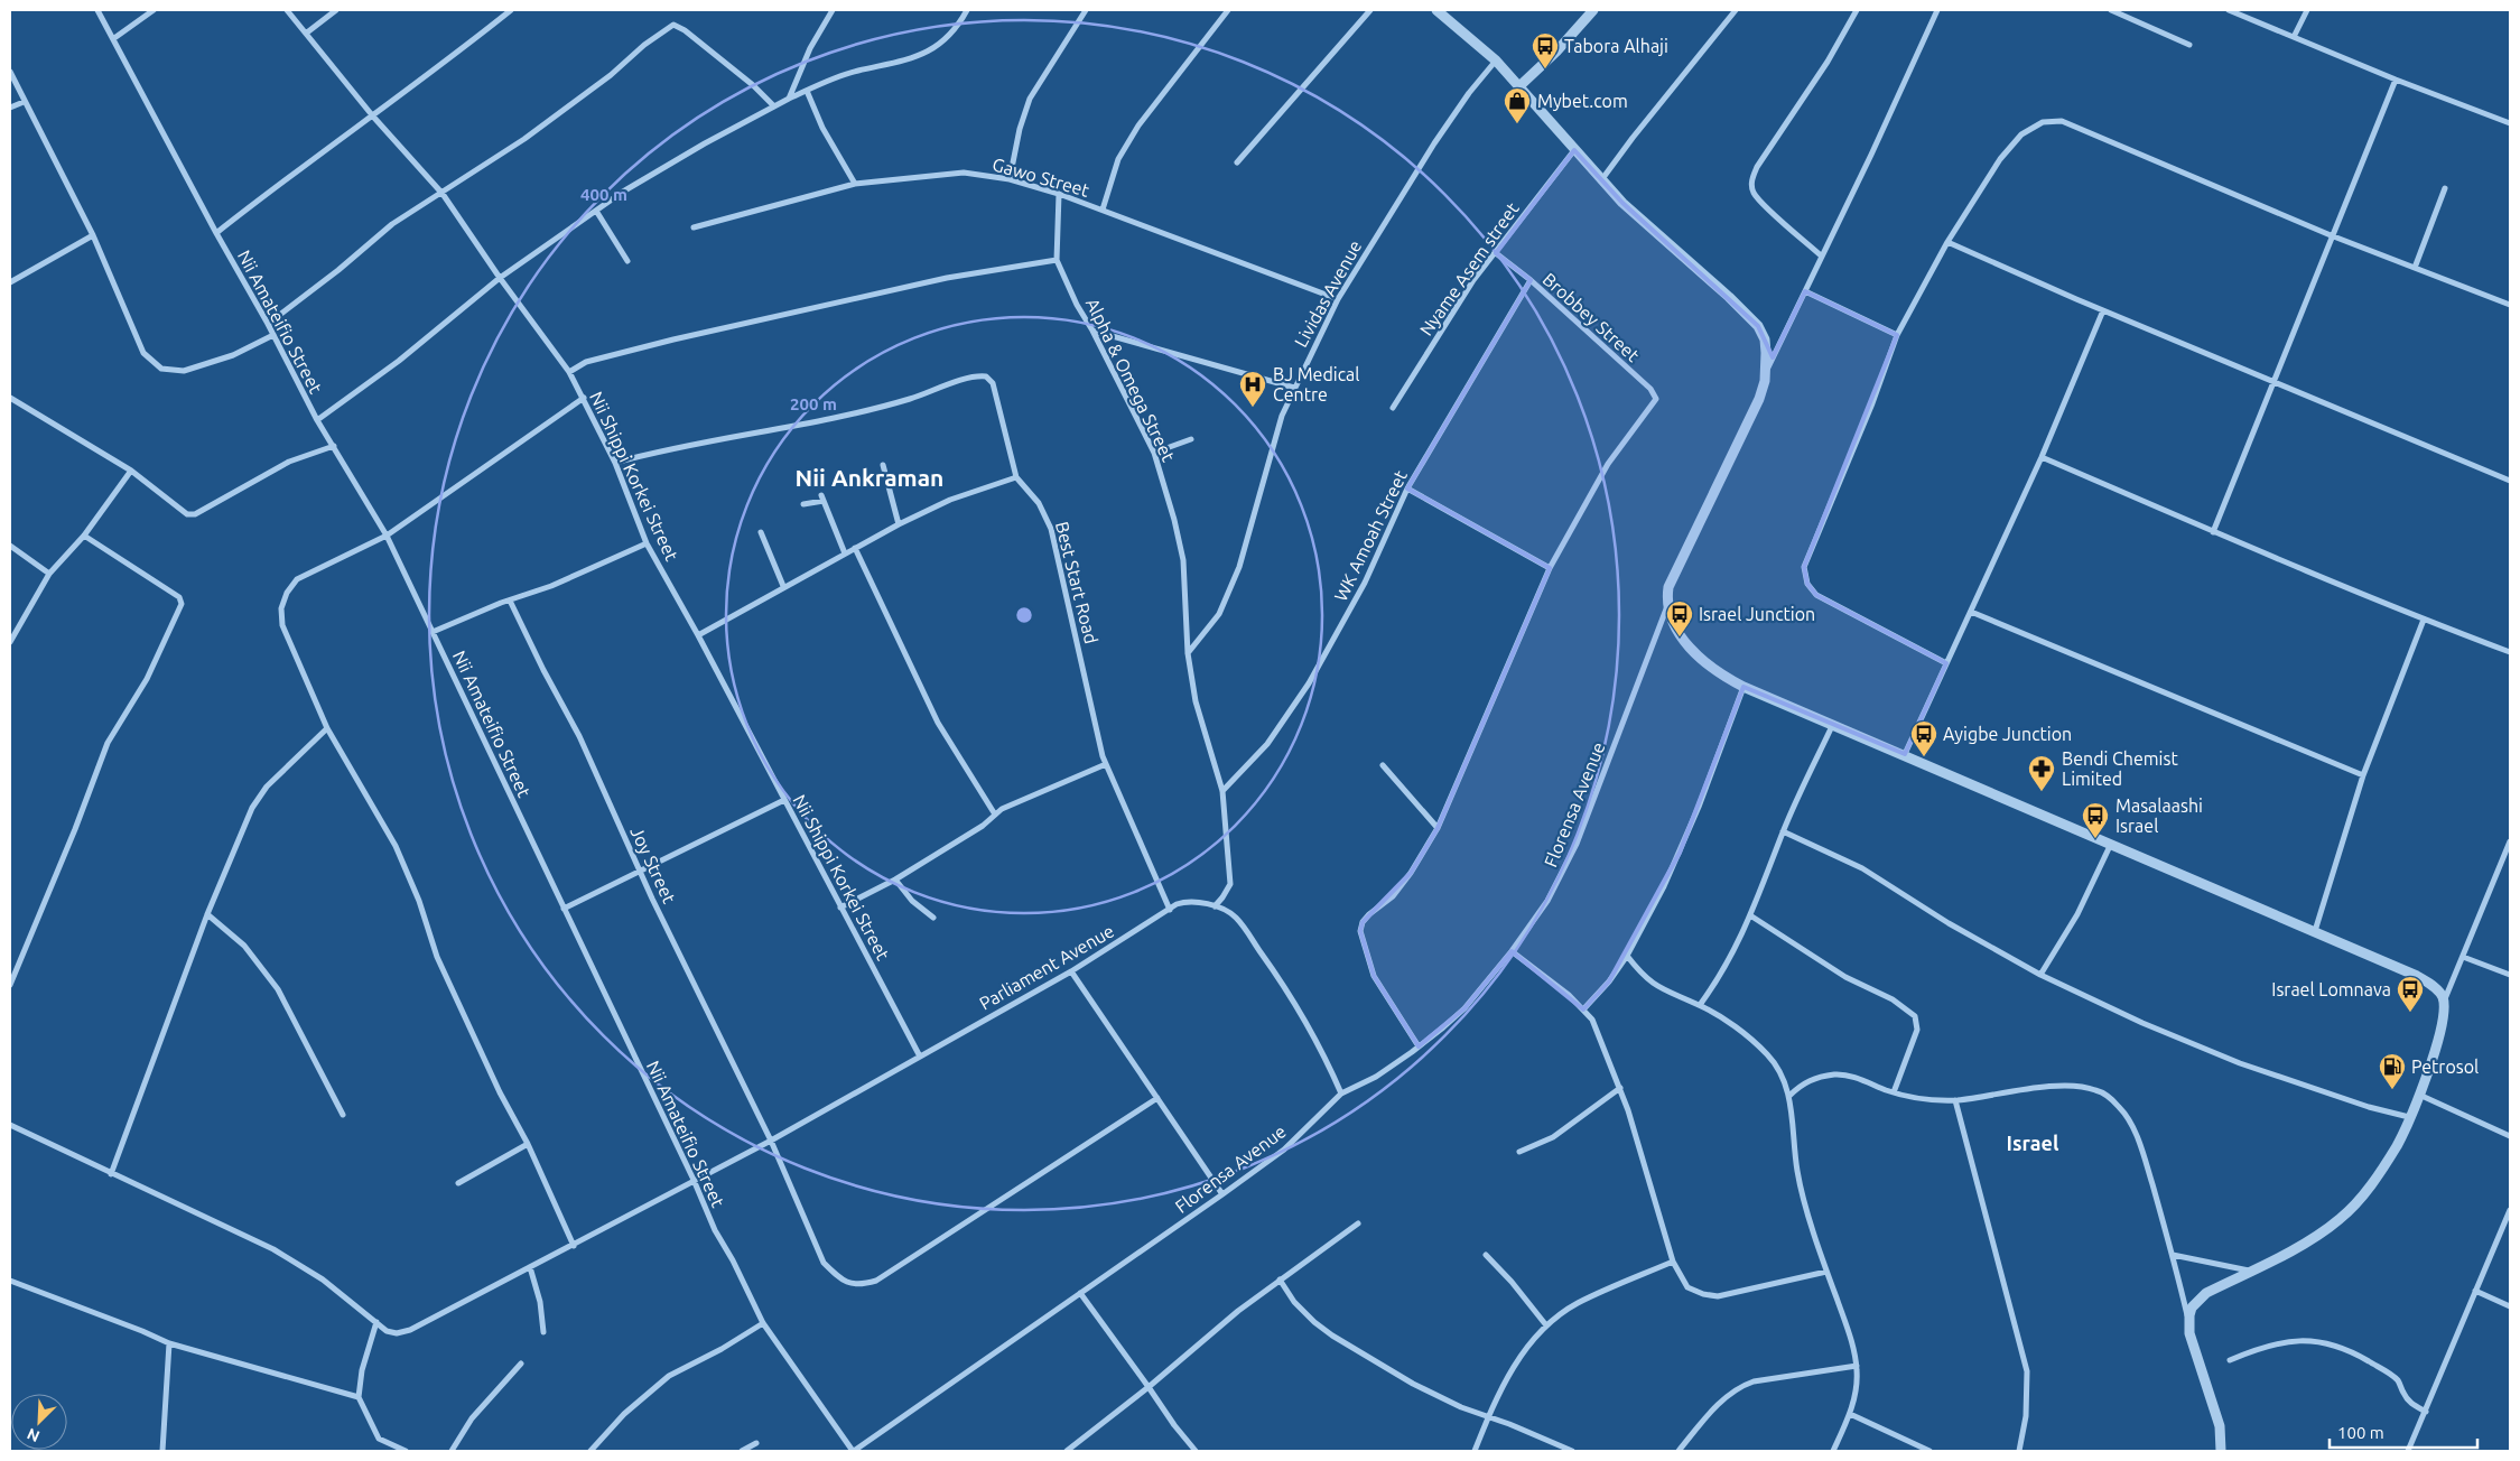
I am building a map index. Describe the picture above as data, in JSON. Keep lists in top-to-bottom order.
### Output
{
  "streets": {
    "street": [
      "Gawo Street",
      "Nyame Asem street",
      "Lividas Avenue",
      "Brobbey Street",
      "Nii Amateifio Street",
      "Alpha & Omega Street",
      "Nii Shippi Korkei Street",
      "WK Amoah Street",
      "Best Start Road",
      "Florensa Avenue",
      "Joy Street",
      "Parliament Avenue"
    ]
  },
  "crossings": [
    ["Gawo Street", "Lividas Avenue"],
    ["Gawo Street", "Alpha & Omega Street"],
    ["Nyame Asem street", "Brobbey Street"],
    ["Lividas Avenue", "Alpha & Omega Street"],
    ["Brobbey Street", "WK Amoah Street"],
    ["Nii Amateifio Street", "Florensa Avenue"],
    ["Nii Amateifio Street", "Parliament Avenue"],
    ["Alpha & Omega Street", "WK Amoah Street"],
    ["Alpha & Omega Street", "Parliament Avenue"],
    ["Nii Shippi Korkei Street", "Best Start Road"],
    ["Nii Shippi Korkei Street", "Parliament Avenue"],
    ["Best Start Road", "Parliament Avenue"],
    ["Florensa Avenue", "Parliament Avenue"],
    ["Joy Street", "Parliament Avenue"]
  ],
  "districts": ["Nii Ankraman", "Israel"],
  "places": {
    "bus stop": [
      "Tabora Alhaji",
      "Israel Junction",
      "Ayigbe Junction",
      "Masalaashi Israel",
      "Israel Lomnava"
    ],
    "shop": ["Mybet.com"],
    "hospital": ["BJ Medical Centre"],
    "pharmacy": ["Bendi Chemist Limited"],
    "fuel station": ["Petrosol"]
  },
  "scale_bar": "100 m",
  "north": "bottom left",
  "rings": ["400 m", "200 m"]
}
